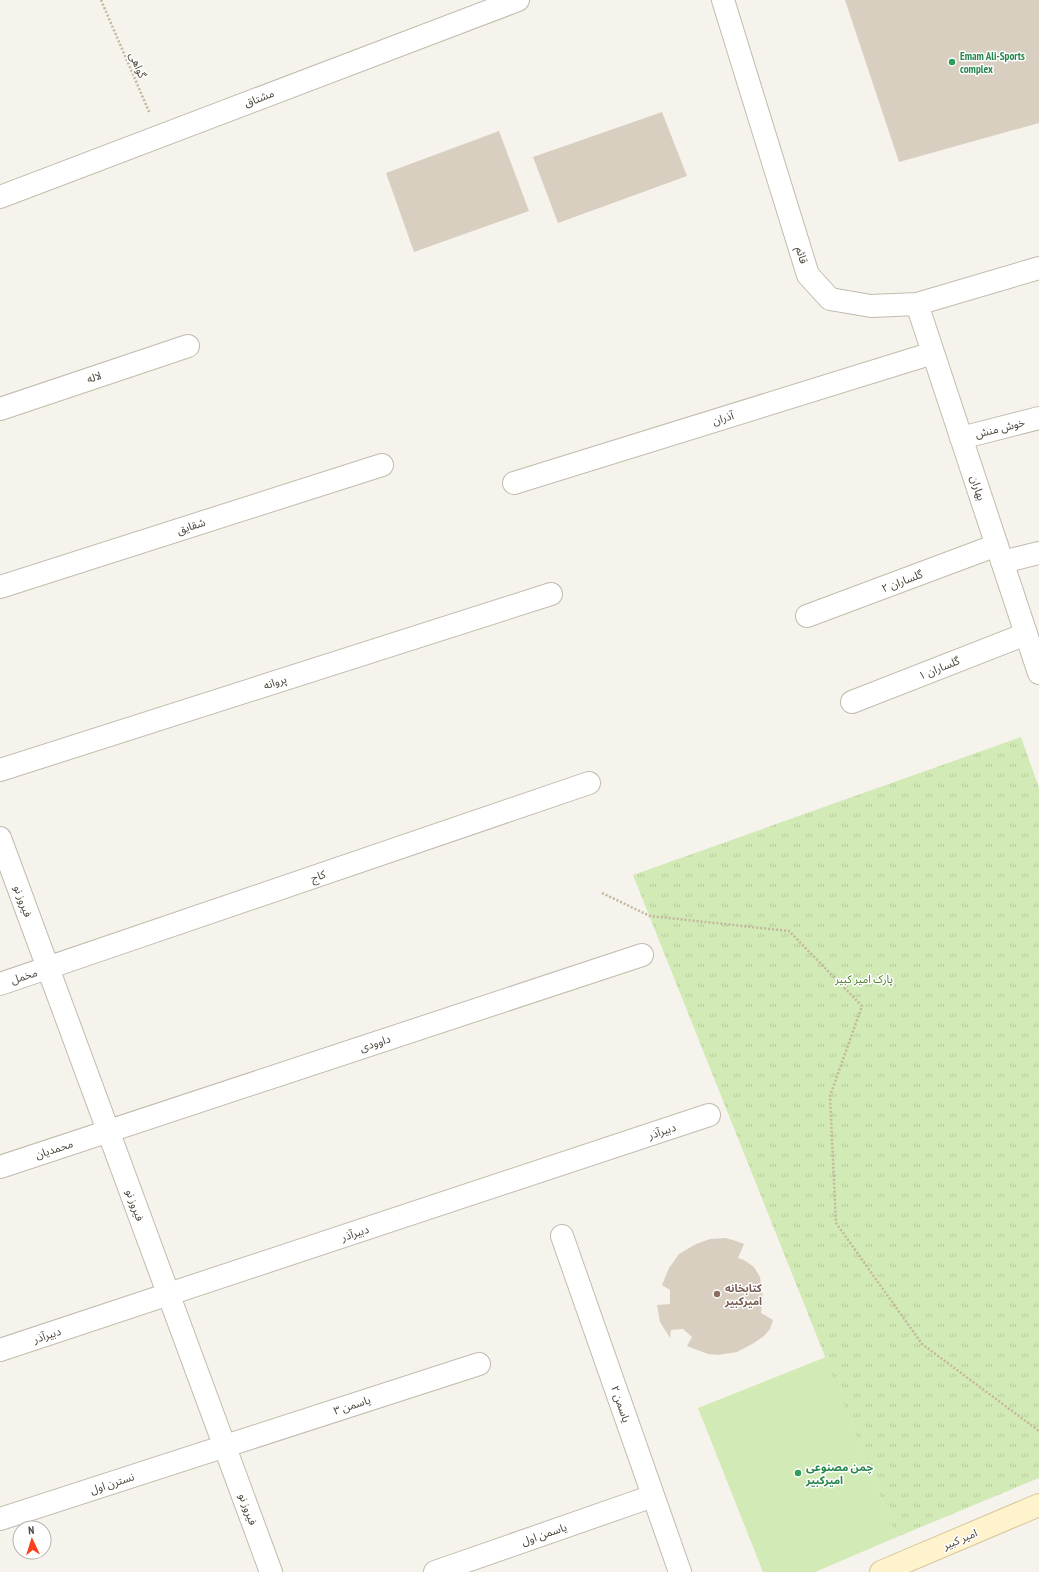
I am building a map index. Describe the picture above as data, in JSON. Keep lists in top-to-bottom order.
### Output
{
  "streets": {
    "main road": ["امیر کبیر"],
    "street": [
      "مشتاق",
      "قائم",
      "لاله",
      "آذران",
      "خوش منش",
      "بهاران",
      "شقایق",
      "گلساران ۲",
      "گلساران ۱",
      "پروانه",
      "کاج",
      "فیروز نو",
      "مخمل",
      "داوودی",
      "دبیرآذر",
      "محمدیان",
      "یاسمن ۲",
      "یاسمن ۳",
      "نسترن اول",
      "یاسمن اول"
    ],
    "path": ["گواهی"]
  },
  "crossings": [
    ["گواهی", "مشتاق"],
    ["قائم", "بهاران"],
    ["آذران", "بهاران"],
    ["خوش منش", "بهاران"],
    ["بهاران", "گلساران ۲"],
    ["بهاران", "گلساران ۱"],
    ["کاج", "فیروز نو"],
    ["کاج", "مخمل"],
    ["فیروز نو", "مخمل"],
    ["فیروز نو", "داوودی"],
    ["فیروز نو", "دبیرآذر"],
    ["فیروز نو", "محمدیان"],
    ["فیروز نو", "یاسمن ۳"],
    ["فیروز نو", "نسترن اول"],
    ["داوودی", "محمدیان"],
    ["یاسمن ۲", "یاسمن اول"],
    ["یاسمن ۳", "نسترن اول"]
  ],
  "parks": ["پارک امیر کبیر"],
  "places": ["Emam Ali-Sports complex", "کتابخانه امیرکبیر", "چمن مصنوعی امیرکبیر"],
  "north": "top"
}
